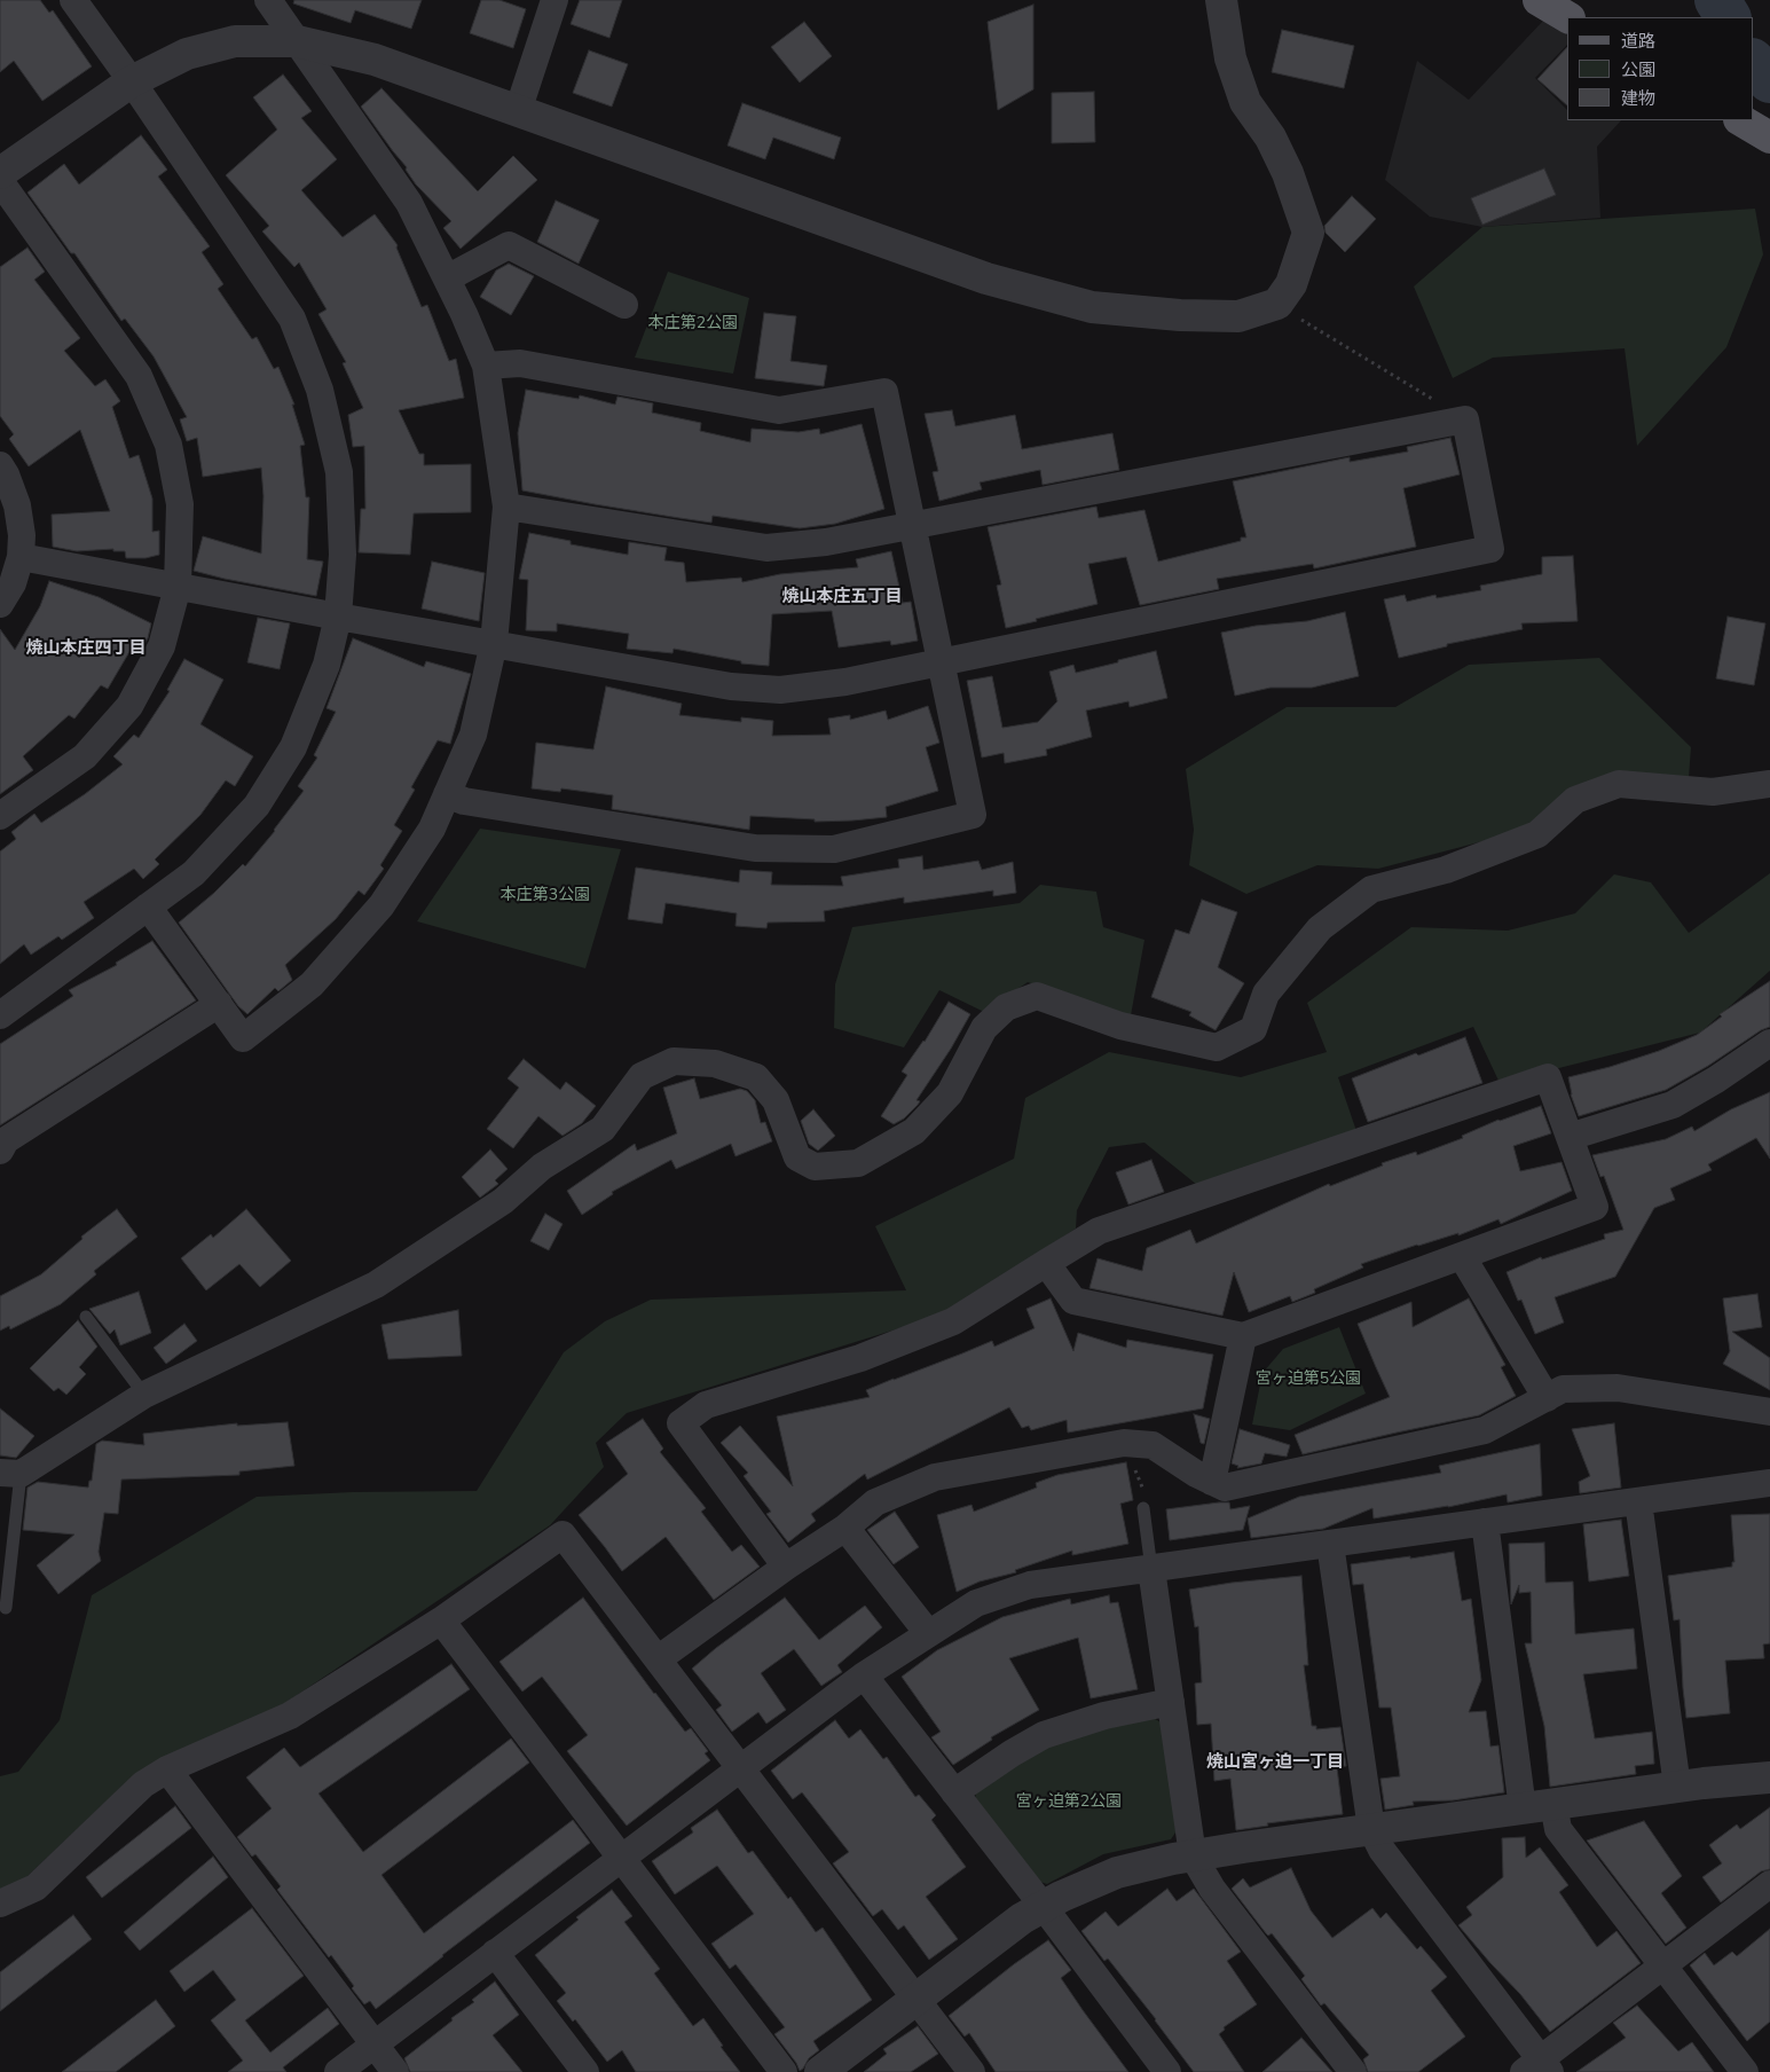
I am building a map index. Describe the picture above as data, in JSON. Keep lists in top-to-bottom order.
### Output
{
  "districts": ["焼山本庄五丁目", "焼山本庄四丁目", "焼山宮ヶ迫一丁目"],
  "parks": [
    "本庄第2公園",
    "本庄第3公園",
    "宮ヶ迫第5公園",
    "宮ヶ迫第2公園"
  ],
  "legend": ["道路", "公園", "建物"]
}
